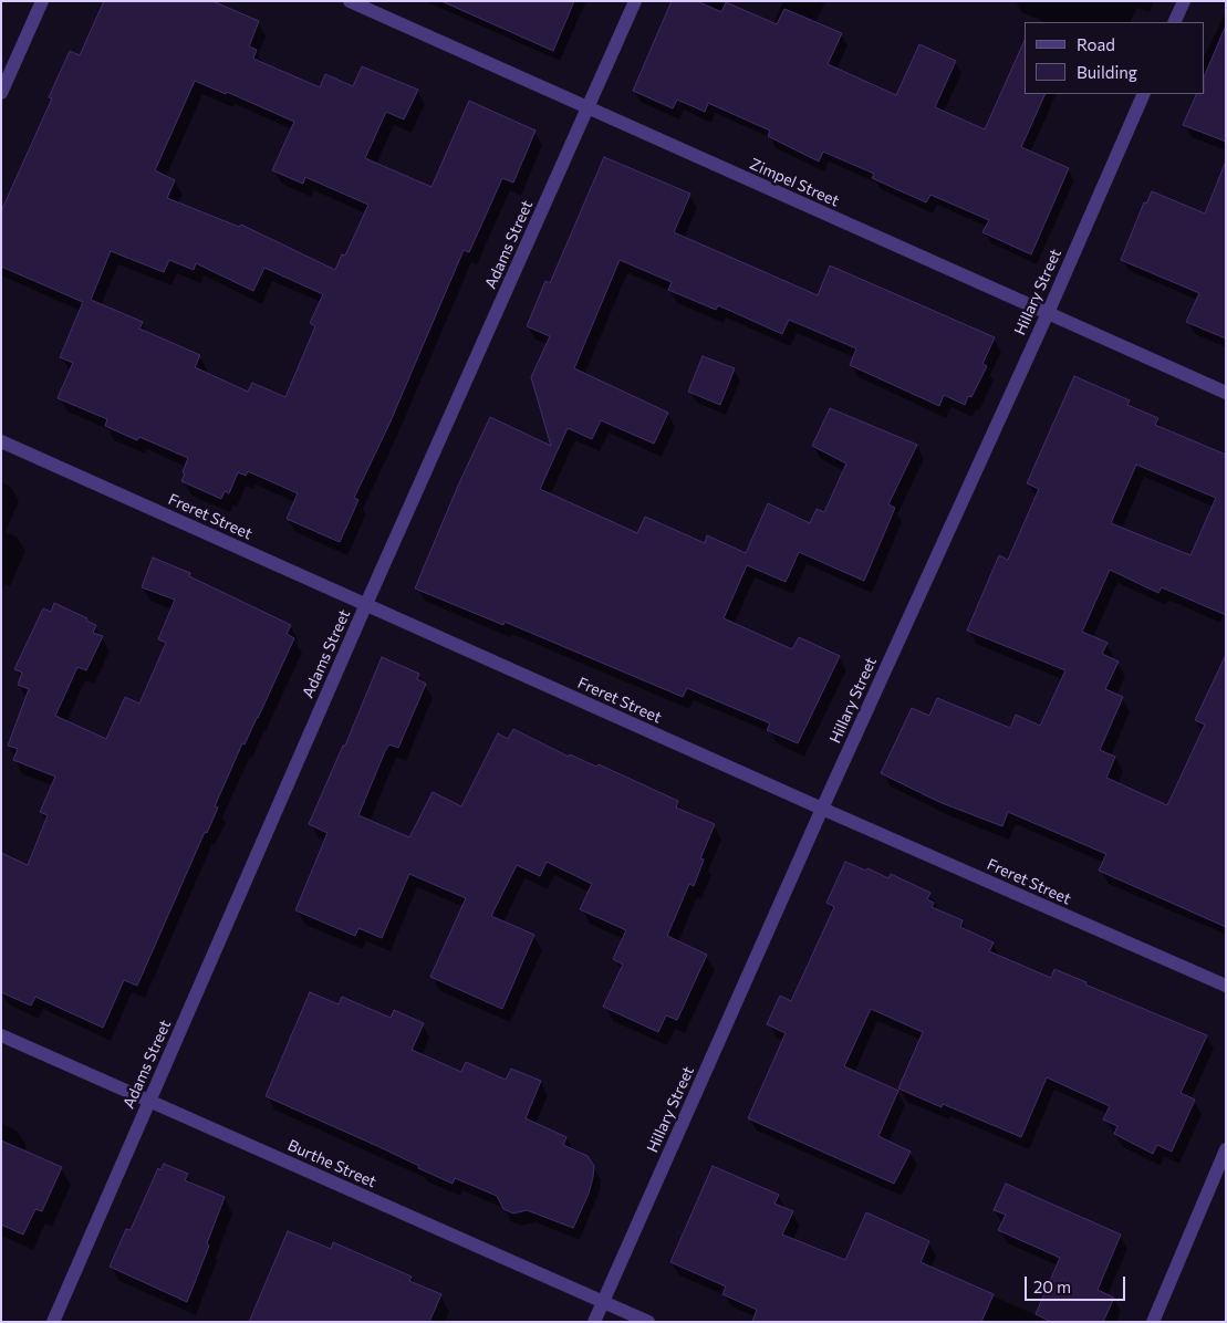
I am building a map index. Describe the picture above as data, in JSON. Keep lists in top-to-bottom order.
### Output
{
  "streets": {
    "street": [
      "Zimpel Street",
      "Adams Street",
      "Hillary Street",
      "Freret Street",
      "Burthe Street"
    ]
  },
  "crossings": [
    ["Zimpel Street", "Adams Street"],
    ["Zimpel Street", "Hillary Street"],
    ["Adams Street", "Freret Street"],
    ["Adams Street", "Burthe Street"],
    ["Hillary Street", "Freret Street"],
    ["Hillary Street", "Burthe Street"]
  ],
  "legend": ["Road", "Building"],
  "scale_bar": "20 m"
}
